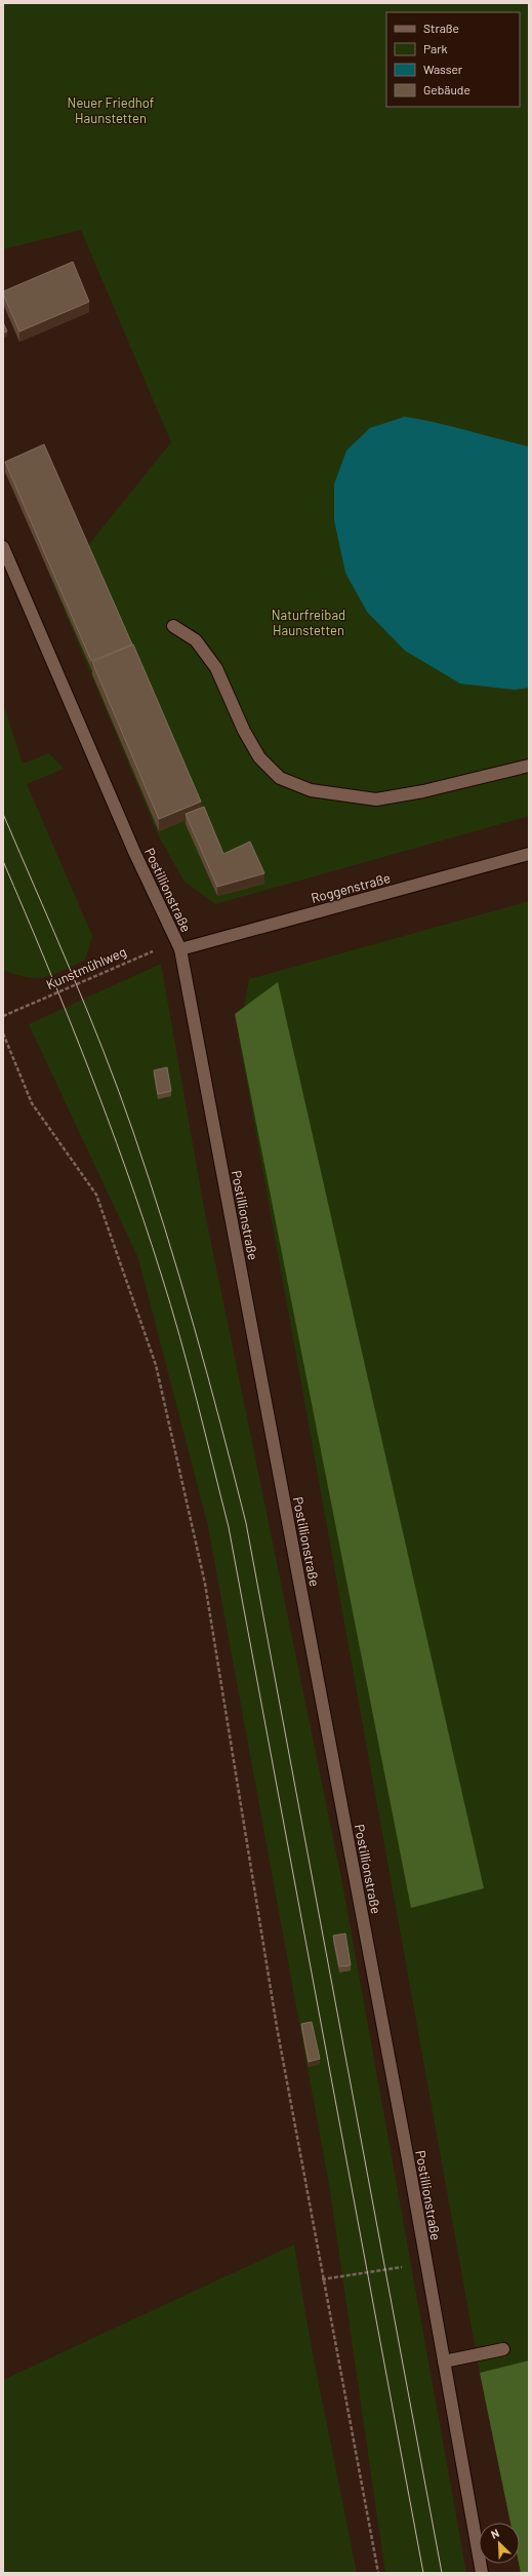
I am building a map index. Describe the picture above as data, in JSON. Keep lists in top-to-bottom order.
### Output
{
  "streets": {
    "street": ["Roggenstraße", "Postillionstraße"],
    "path": ["Kunstmühlweg"]
  },
  "crossings": [
    ["Roggenstraße", "Postillionstraße"],
    ["Roggenstraße", "Kunstmühlweg"],
    ["Postillionstraße", "Kunstmühlweg"]
  ],
  "parks": ["Neuer Friedhof Haunstetten", "Naturfreibad Haunstetten"],
  "legend": [
    "Straße",
    "Park",
    "Wasser",
    "Gebäude"
  ],
  "north": "top left"
}
